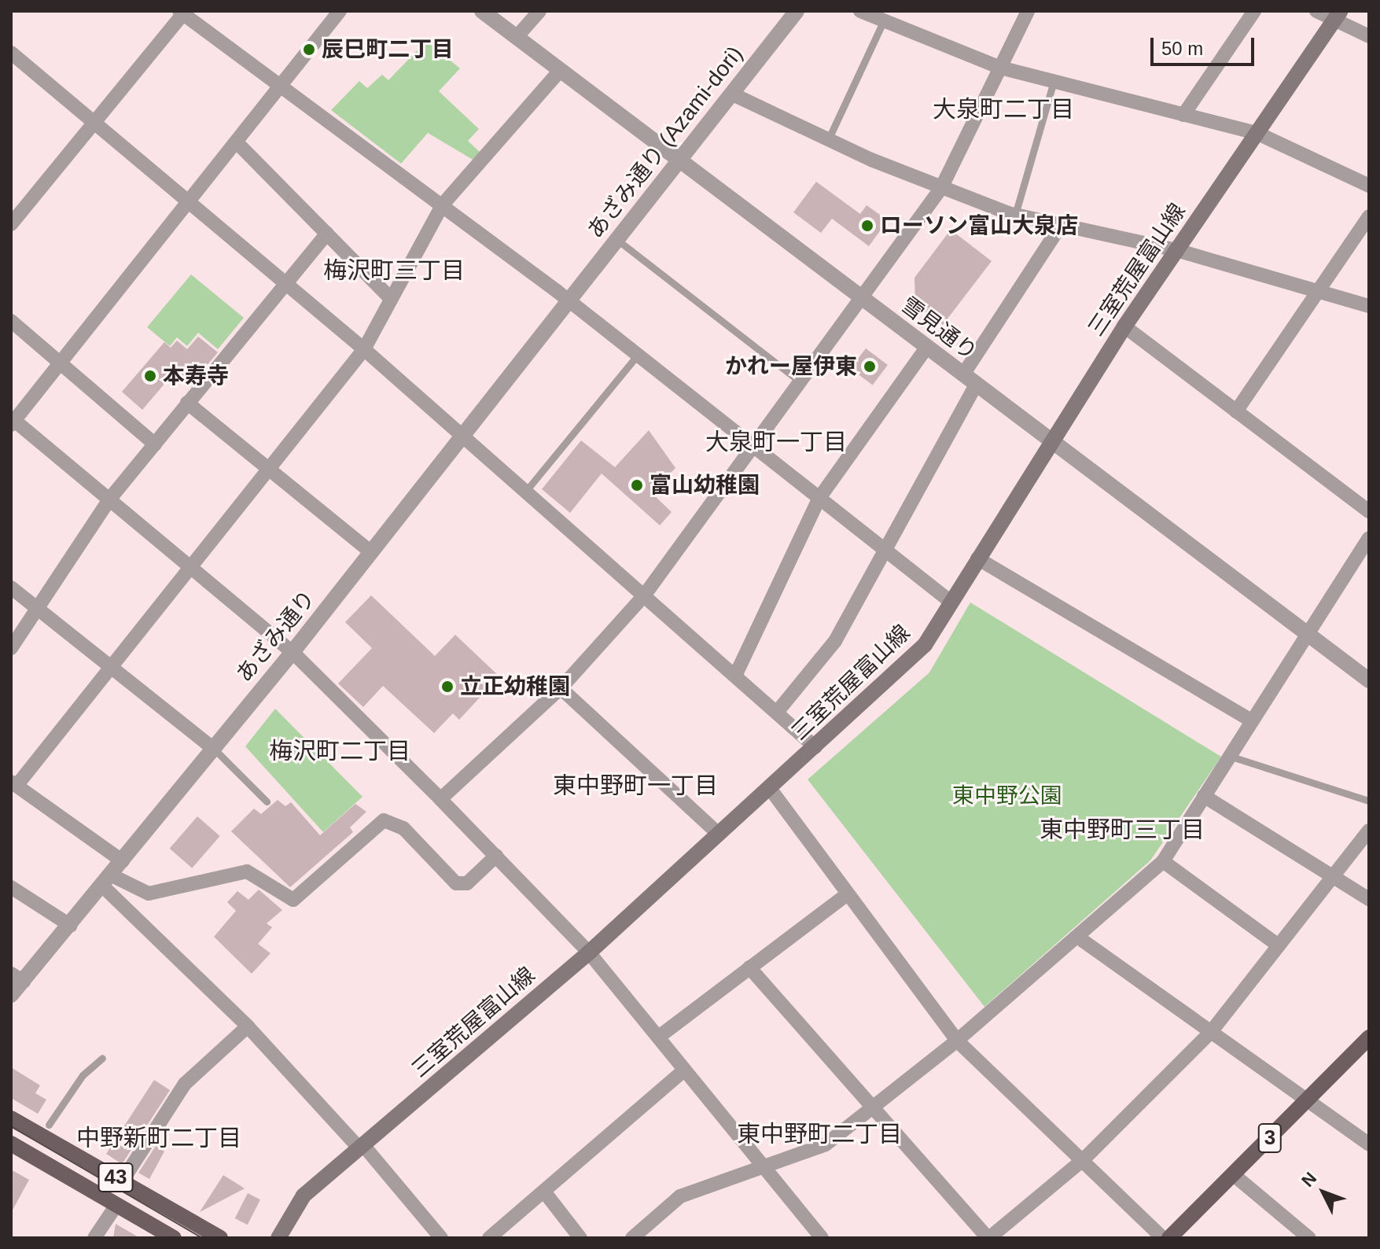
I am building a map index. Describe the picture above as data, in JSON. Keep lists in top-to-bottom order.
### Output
{
  "streets": {
    "main road": ["三室荒屋富山線", "3", "43"],
    "street": ["あざみ通り (Azami-dori)", "雪見通り", "あざみ通り"]
  },
  "crossings": [
    ["あざみ通り (Azami-dori)", "雪見通り"],
    ["あざみ通り (Azami-dori)", "あざみ通り"],
    ["三室荒屋富山線", "雪見通り"]
  ],
  "districts": [
    "大泉町二丁目",
    "梅沢町三丁目",
    "大泉町一丁目",
    "梅沢町二丁目",
    "東中野町一丁目",
    "東中野町三丁目",
    "東中野町二丁目",
    "中野新町二丁目"
  ],
  "parks": ["東中野公園"],
  "places": [
    "辰巳町二丁目",
    "ローソン富山大泉店",
    "かれー屋伊東",
    "本寿寺",
    "富山幼稚園",
    "立正幼稚園"
  ],
  "scale_bar": "50 m",
  "north": "top left"
}
